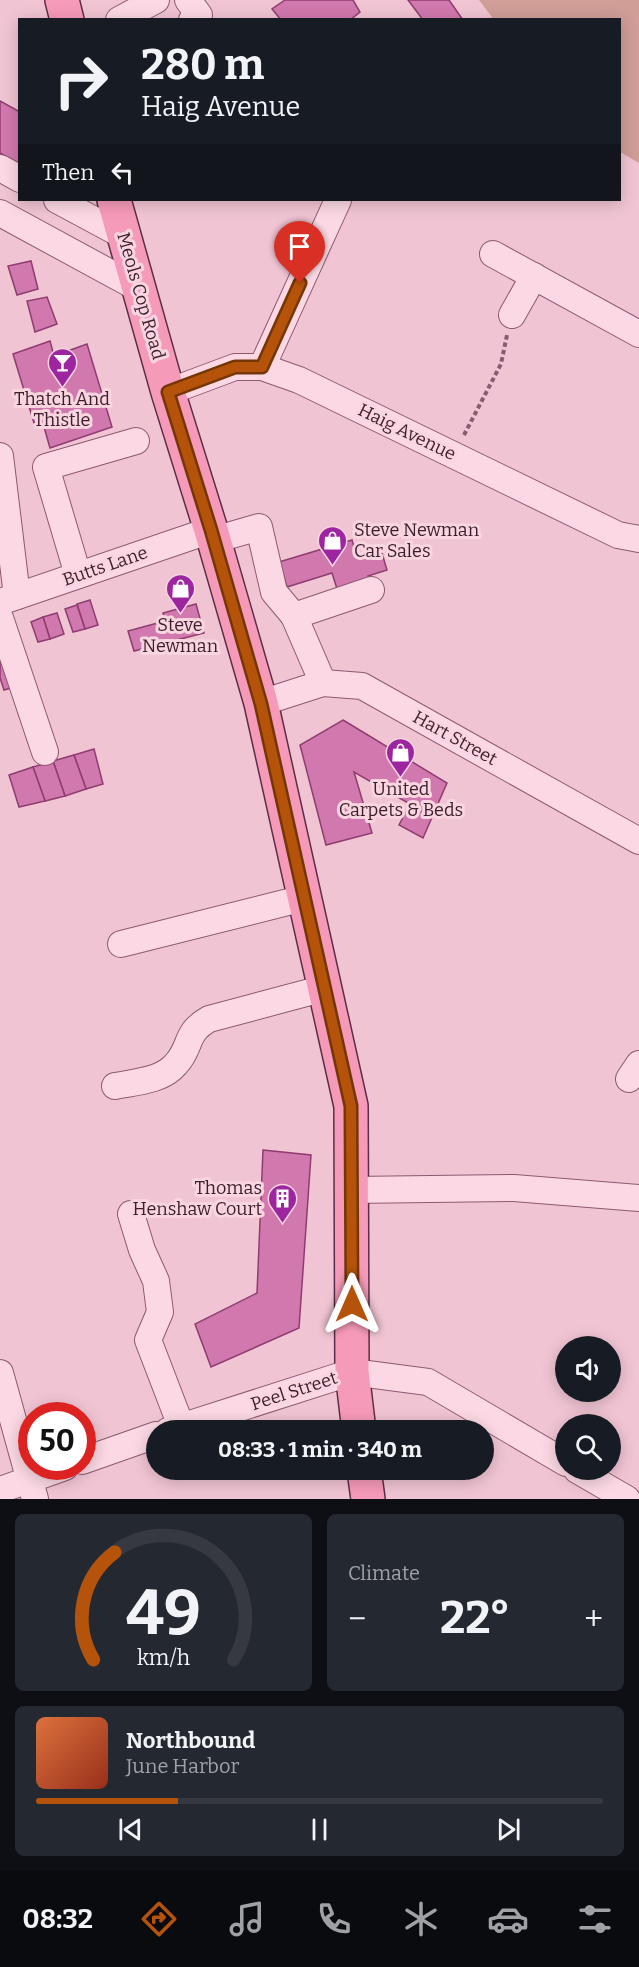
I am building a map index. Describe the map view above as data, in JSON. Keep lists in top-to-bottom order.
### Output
{
  "streets": {
    "main road": ["Meols Cop Road"],
    "street": [
      "Haig Avenue",
      "Butts Lane",
      "Hart Street",
      "Peel Street"
    ]
  },
  "crossings": [
    ["Meols Cop Road", "Haig Avenue"],
    ["Meols Cop Road", "Butts Lane"],
    ["Meols Cop Road", "Hart Street"],
    ["Meols Cop Road", "Peel Street"]
  ],
  "places": {
    "bar": ["Thatch And Thistle"],
    "shop": ["Steve Newman Car Sales", "Steve Newman", "United Carpets & Beds"],
    "building": ["Thomas Henshaw Court"]
  },
  "page": {
    "turn": ["280 m", "Haig Avenue"],
    "then": "Then",
    "limit": "50",
    "trip": "08:33 · 1 min · 340 m",
    "tile": "Climate",
    "heat": ["−", "22°", "+"],
    "song": ["Northbound", "June Harbor"],
    "tabs": "08:32",
    "gauge": ["49", "km/h"]
  }
}
